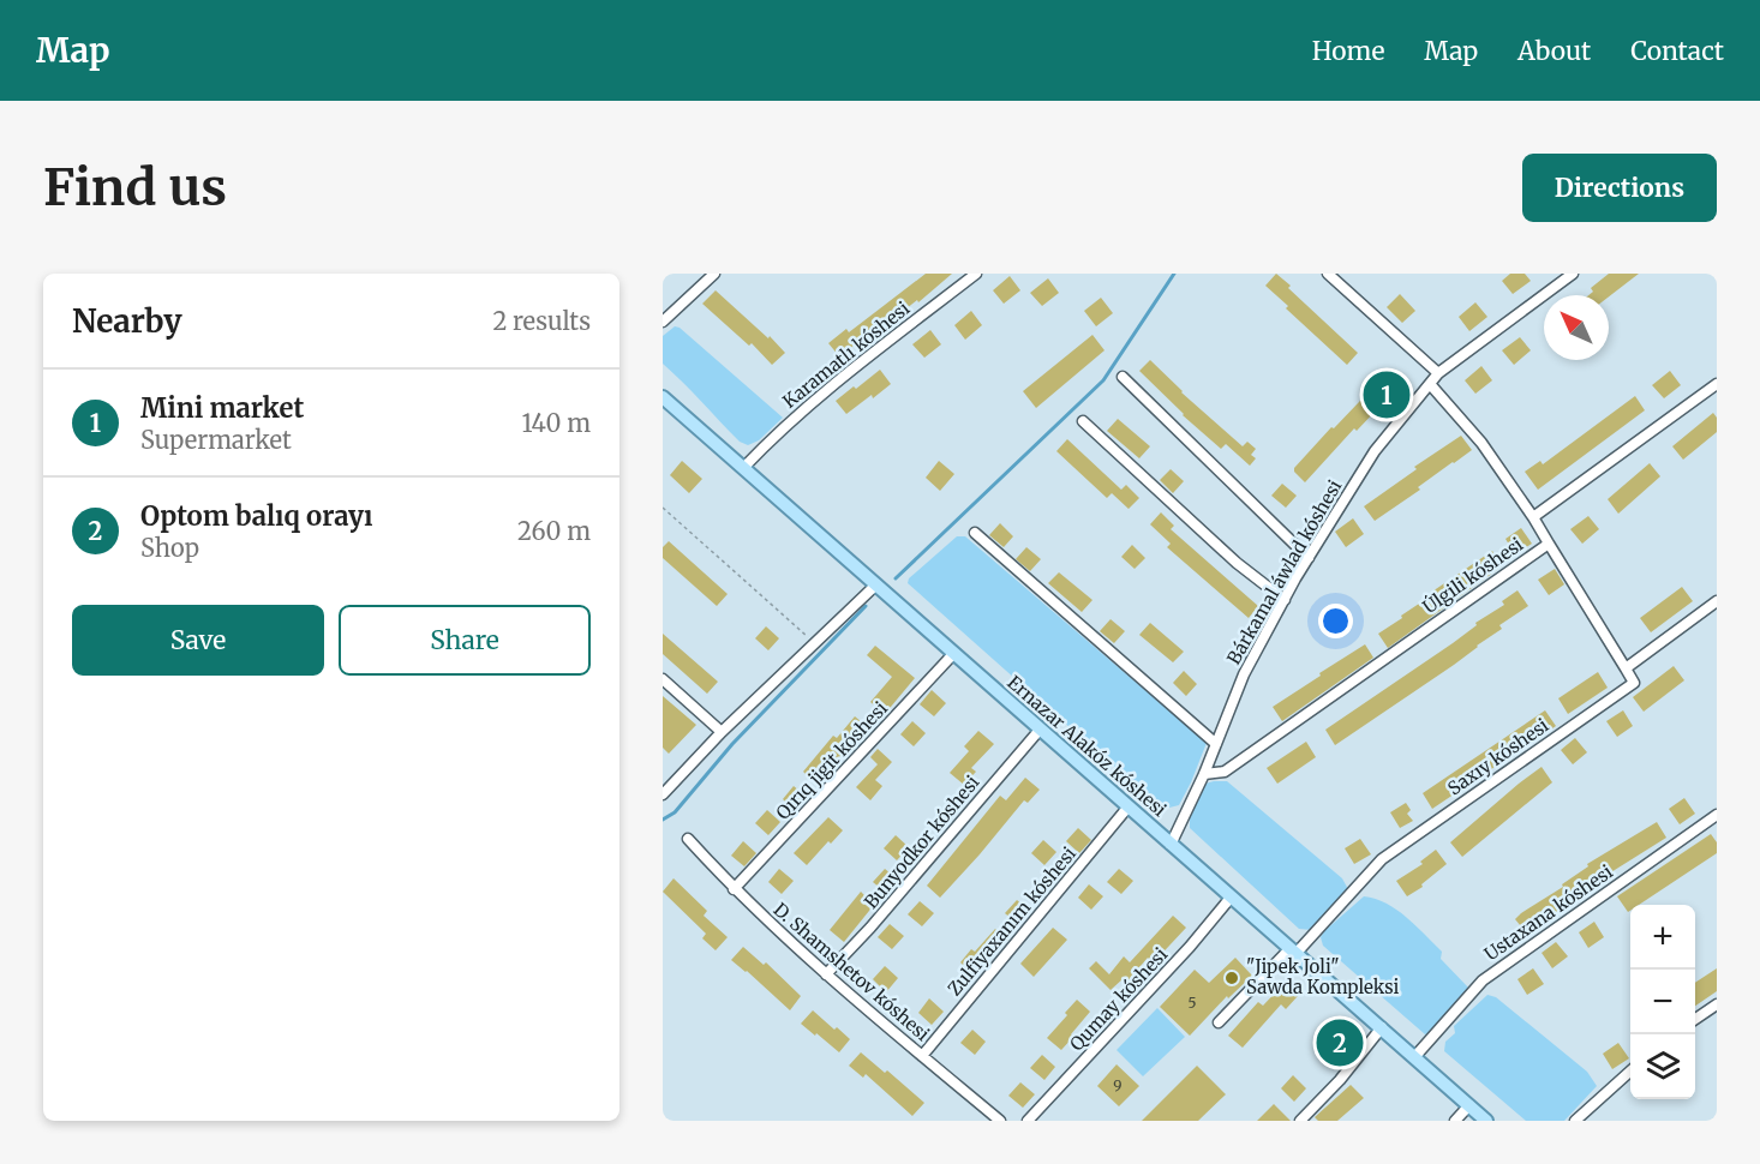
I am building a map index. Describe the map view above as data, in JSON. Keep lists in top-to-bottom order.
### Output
{
  "streets": {
    "main road": ["Ernazar Alakóz kóshesi"],
    "street": [
      "Karamatlı kóshesi",
      "Bárkamal áwlad kóshesi",
      "Úlgili kóshesi",
      "Saxıy kóshesi",
      "Qırıq jigit kóshesi",
      "Bunyodkor kóshesi",
      "Ustaxana kóshesi",
      "Zulfiyaxanım kóshesi",
      "D. Shamshetov kóshesi",
      "Qumay kóshesi"
    ]
  },
  "crossings": [
    ["Karamatlı kóshesi", "Ernazar Alakóz kóshesi"],
    ["Bárkamal áwlad kóshesi", "Úlgili kóshesi"],
    ["Bárkamal áwlad kóshesi", "Ernazar Alakóz kóshesi"],
    ["Ernazar Alakóz kóshesi", "Saxıy kóshesi"],
    ["Ernazar Alakóz kóshesi", "Qırıq jigit kóshesi"],
    ["Ernazar Alakóz kóshesi", "Bunyodkor kóshesi"],
    ["Ernazar Alakóz kóshesi", "Ustaxana kóshesi"],
    ["Ernazar Alakóz kóshesi", "Zulfiyaxanım kóshesi"],
    ["Ernazar Alakóz kóshesi", "Qumay kóshesi"],
    ["Qırıq jigit kóshesi", "D. Shamshetov kóshesi"],
    ["Bunyodkor kóshesi", "D. Shamshetov kóshesi"],
    ["Zulfiyaxanım kóshesi", "D. Shamshetov kóshesi"]
  ],
  "places": ["\"Jipek Joli\" Sawda Kompleksi"],
  "house_numbers": ["5", "9"],
  "north": "top left",
  "page": {
    "header": "Map",
    "nav": [
      "Home",
      "Map",
      "About",
      "Contact"
    ],
    "buttons": [
      "Directions",
      ["Save", "Share"]
    ],
    "title": "Find us",
    "heading": ["Nearby", "2 results"],
    "list": [
      {
        "mark": "1",
        "name": "Mini market",
        "note": "Supermarket",
        "value": "140 m"
      },
      {
        "mark": "2",
        "name": "Optom balıq orayı",
        "note": "Shop",
        "value": "260 m"
      }
    ],
    "pins": ["1", "2"],
    "map_buttons": ["+", "−"]
  }
}
